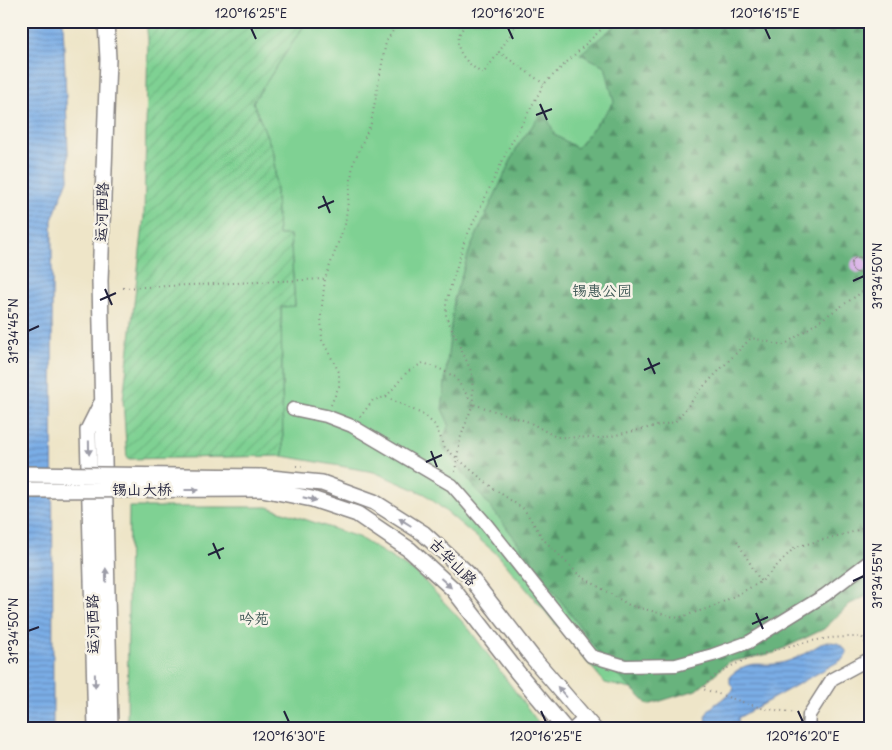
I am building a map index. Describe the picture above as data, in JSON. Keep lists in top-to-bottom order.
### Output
{
  "streets": {
    "main road": ["运河西路", "锡山大桥", "古华山路"]
  },
  "crossings": [
    ["锡山大桥", "古华山路"]
  ],
  "parks": ["锡惠公园", "吟苑"],
  "coordinates": [
    "120°16'25\"E",
    "120°16'20\"E",
    "120°16'15\"E",
    "31°34'50\"N",
    "31°34'45\"N",
    "31°34'55\"N",
    "120°16'30\"E"
  ]
}
